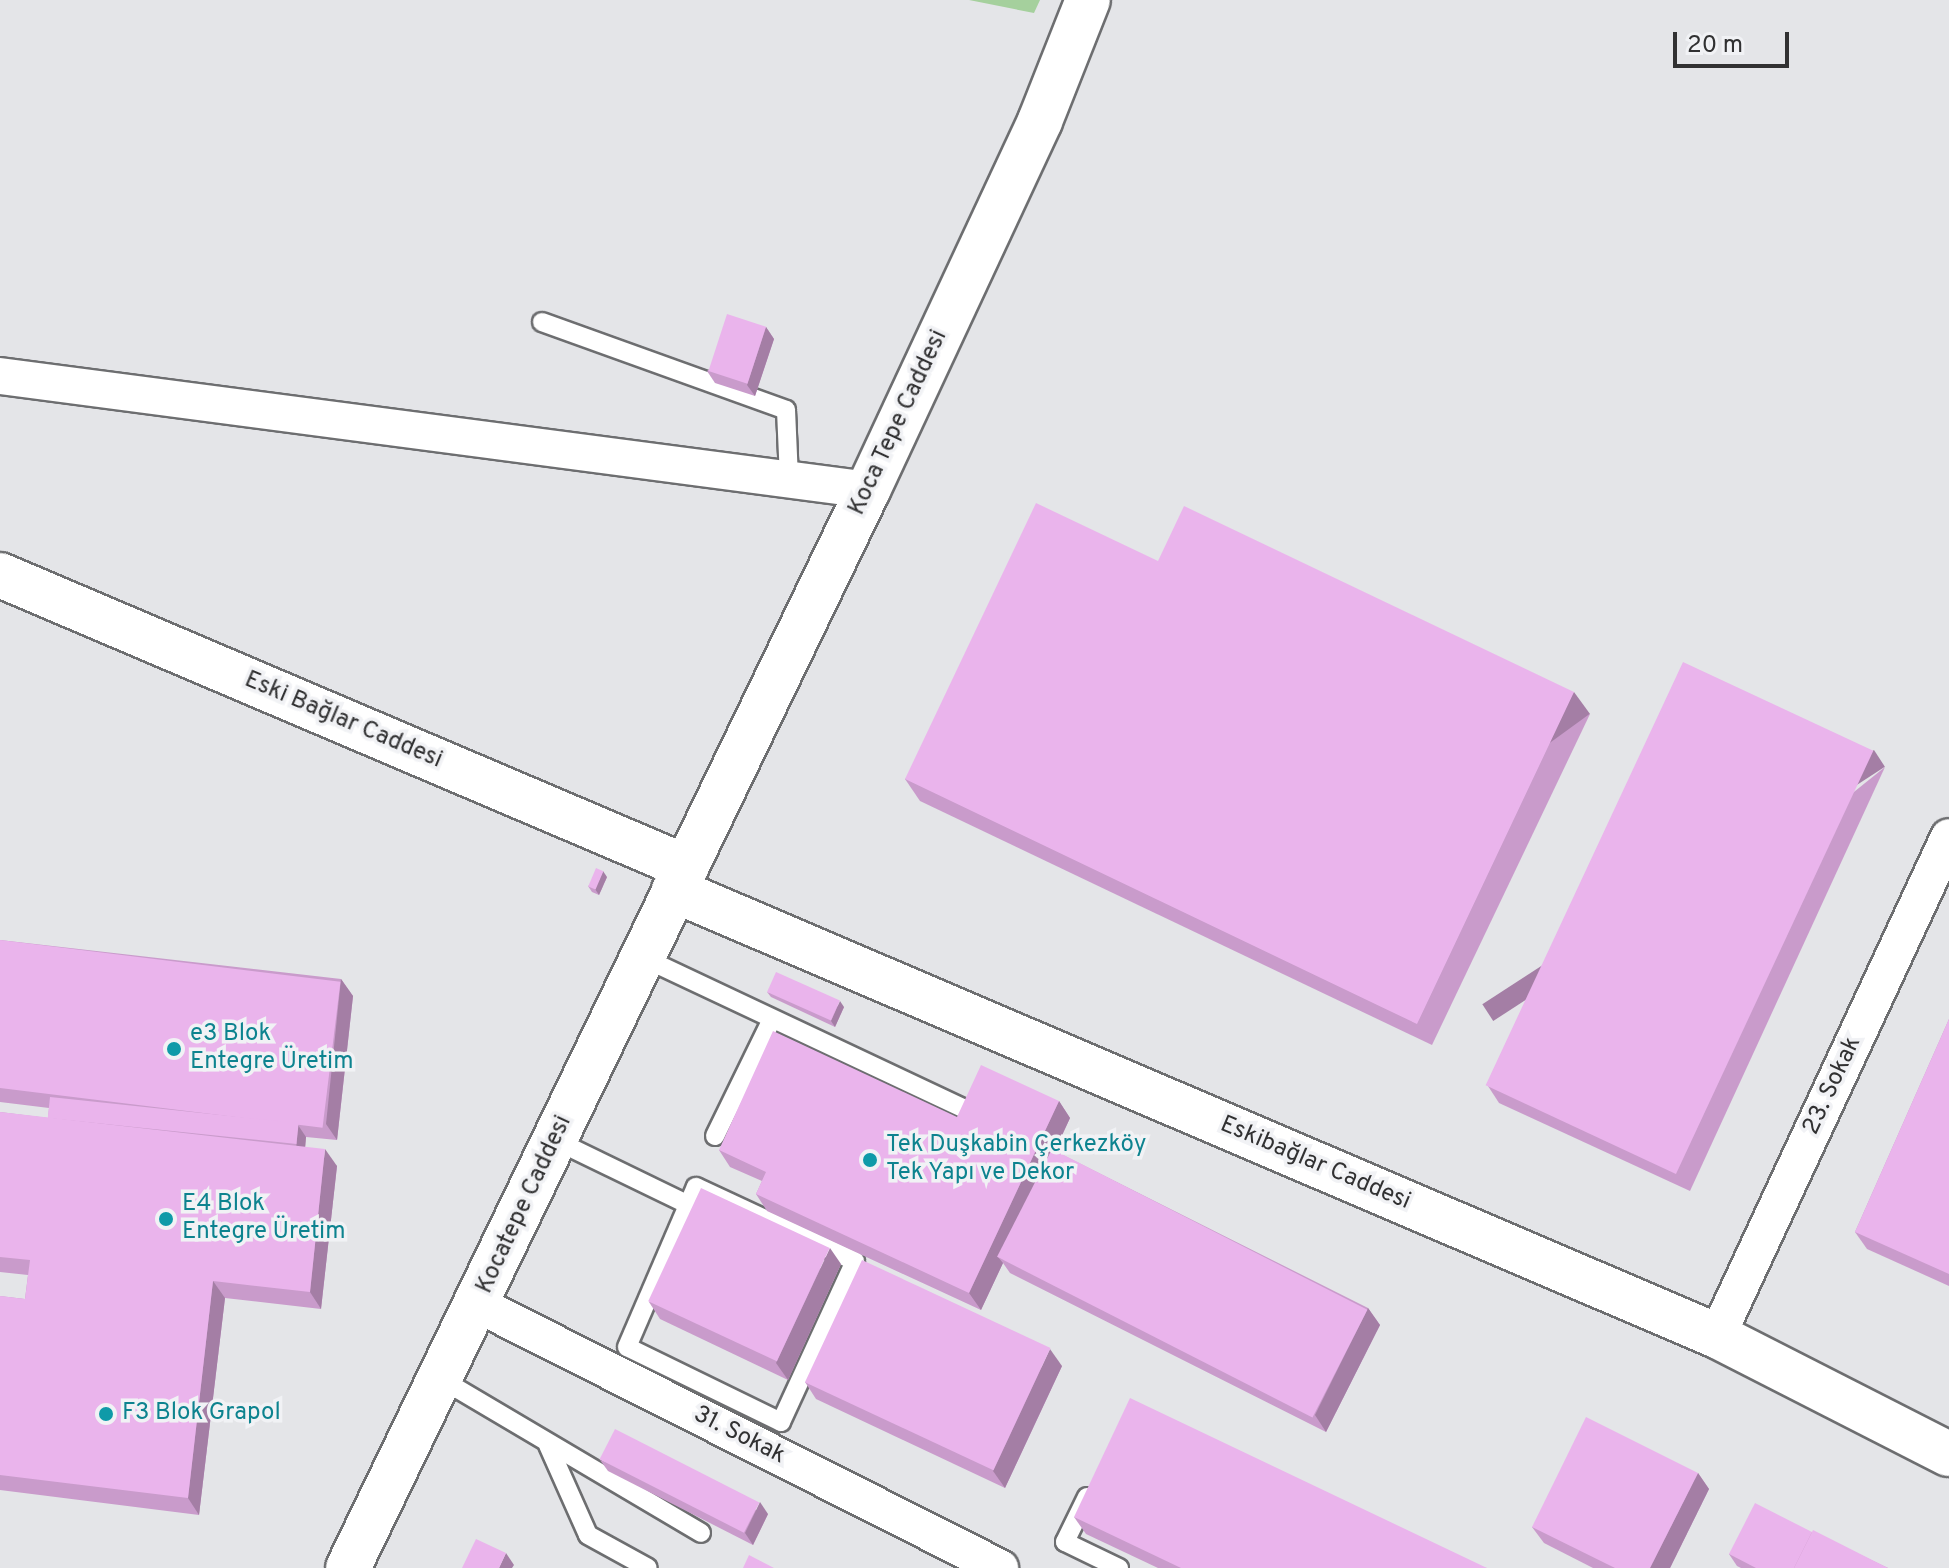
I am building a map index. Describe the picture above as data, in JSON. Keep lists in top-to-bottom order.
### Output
{
  "streets": {
    "street": [
      "Koca Tepe Caddesi",
      "Eski Bağlar Caddesi",
      "23. Sokak",
      "Eskibağlar Caddesi",
      "Kocatepe Caddesi",
      "31. Sokak"
    ]
  },
  "crossings": [
    ["Koca Tepe Caddesi", "Eski Bağlar Caddesi"],
    ["Koca Tepe Caddesi", "Eskibağlar Caddesi"],
    ["Koca Tepe Caddesi", "Kocatepe Caddesi"],
    ["Eski Bağlar Caddesi", "Eskibağlar Caddesi"],
    ["Eski Bağlar Caddesi", "Kocatepe Caddesi"],
    ["23. Sokak", "Eskibağlar Caddesi"],
    ["Eskibağlar Caddesi", "Kocatepe Caddesi"],
    ["Kocatepe Caddesi", "31. Sokak"]
  ],
  "places": [
    "e3 Blok Entegre Üretim",
    "Tek Duşkabin Çerkezköy Tek Yapı ve Dekor",
    "E4 Blok Entegre Üretim",
    "F3 Blok Grapol"
  ],
  "scale_bar": "20 m"
}
